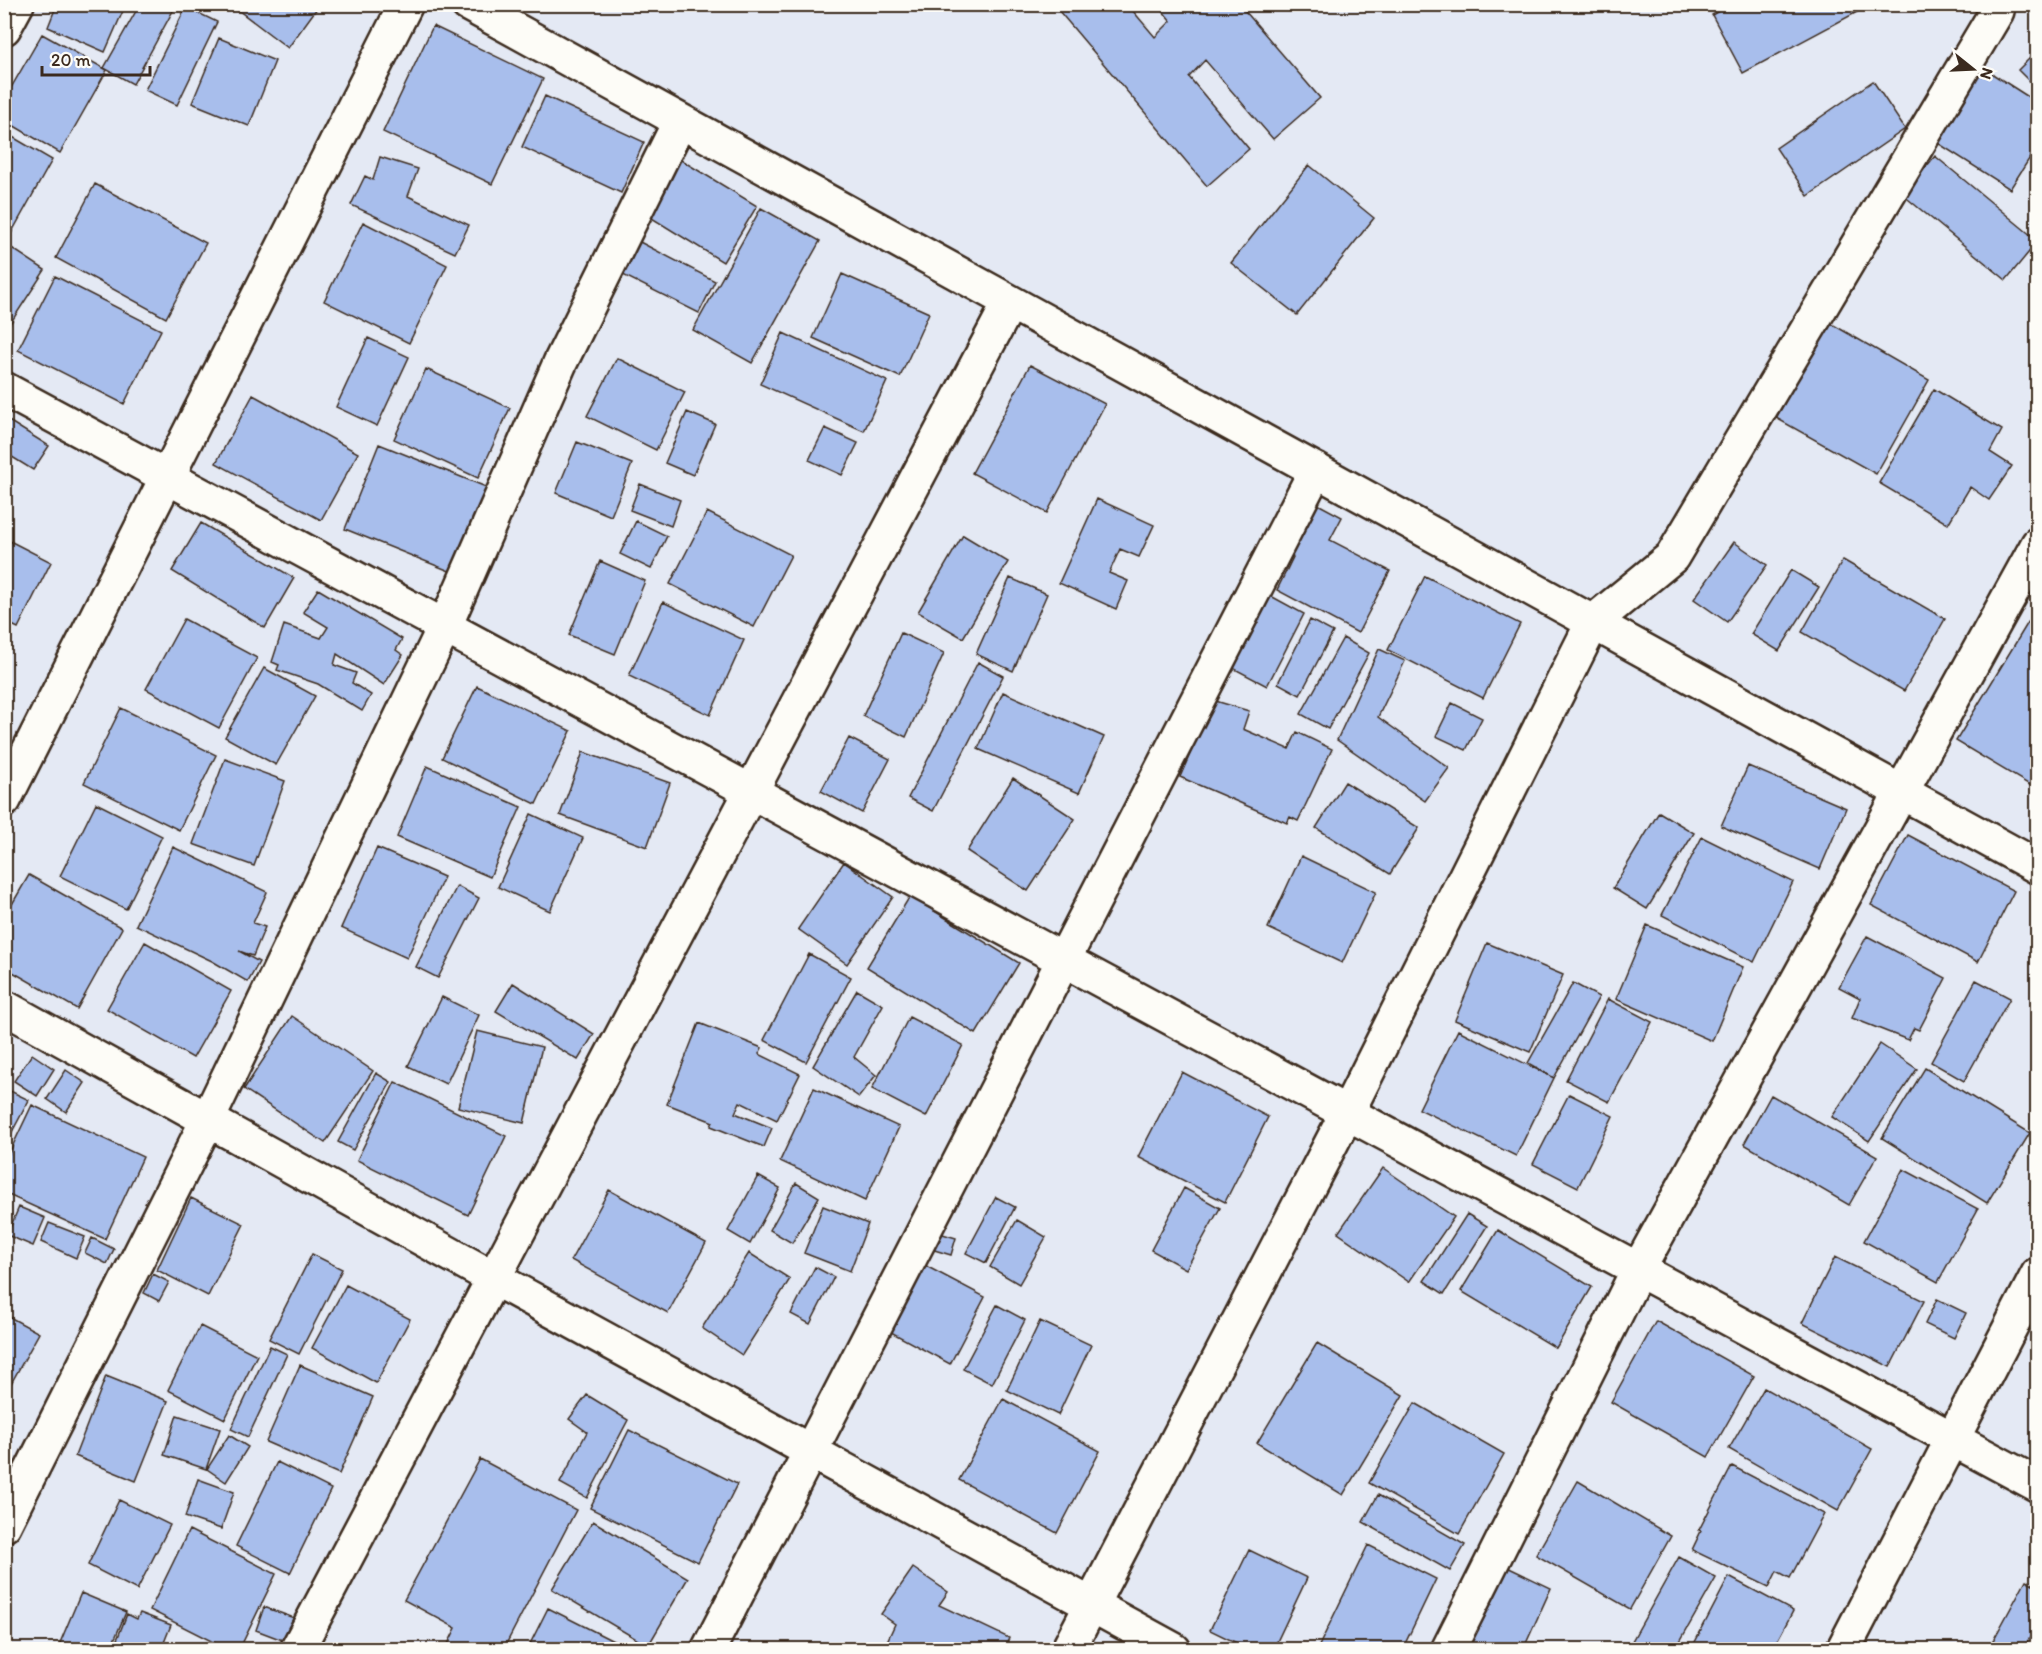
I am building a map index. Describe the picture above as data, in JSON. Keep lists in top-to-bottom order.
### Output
{
  "scale_bar": "20 m",
  "north": "right"
}
